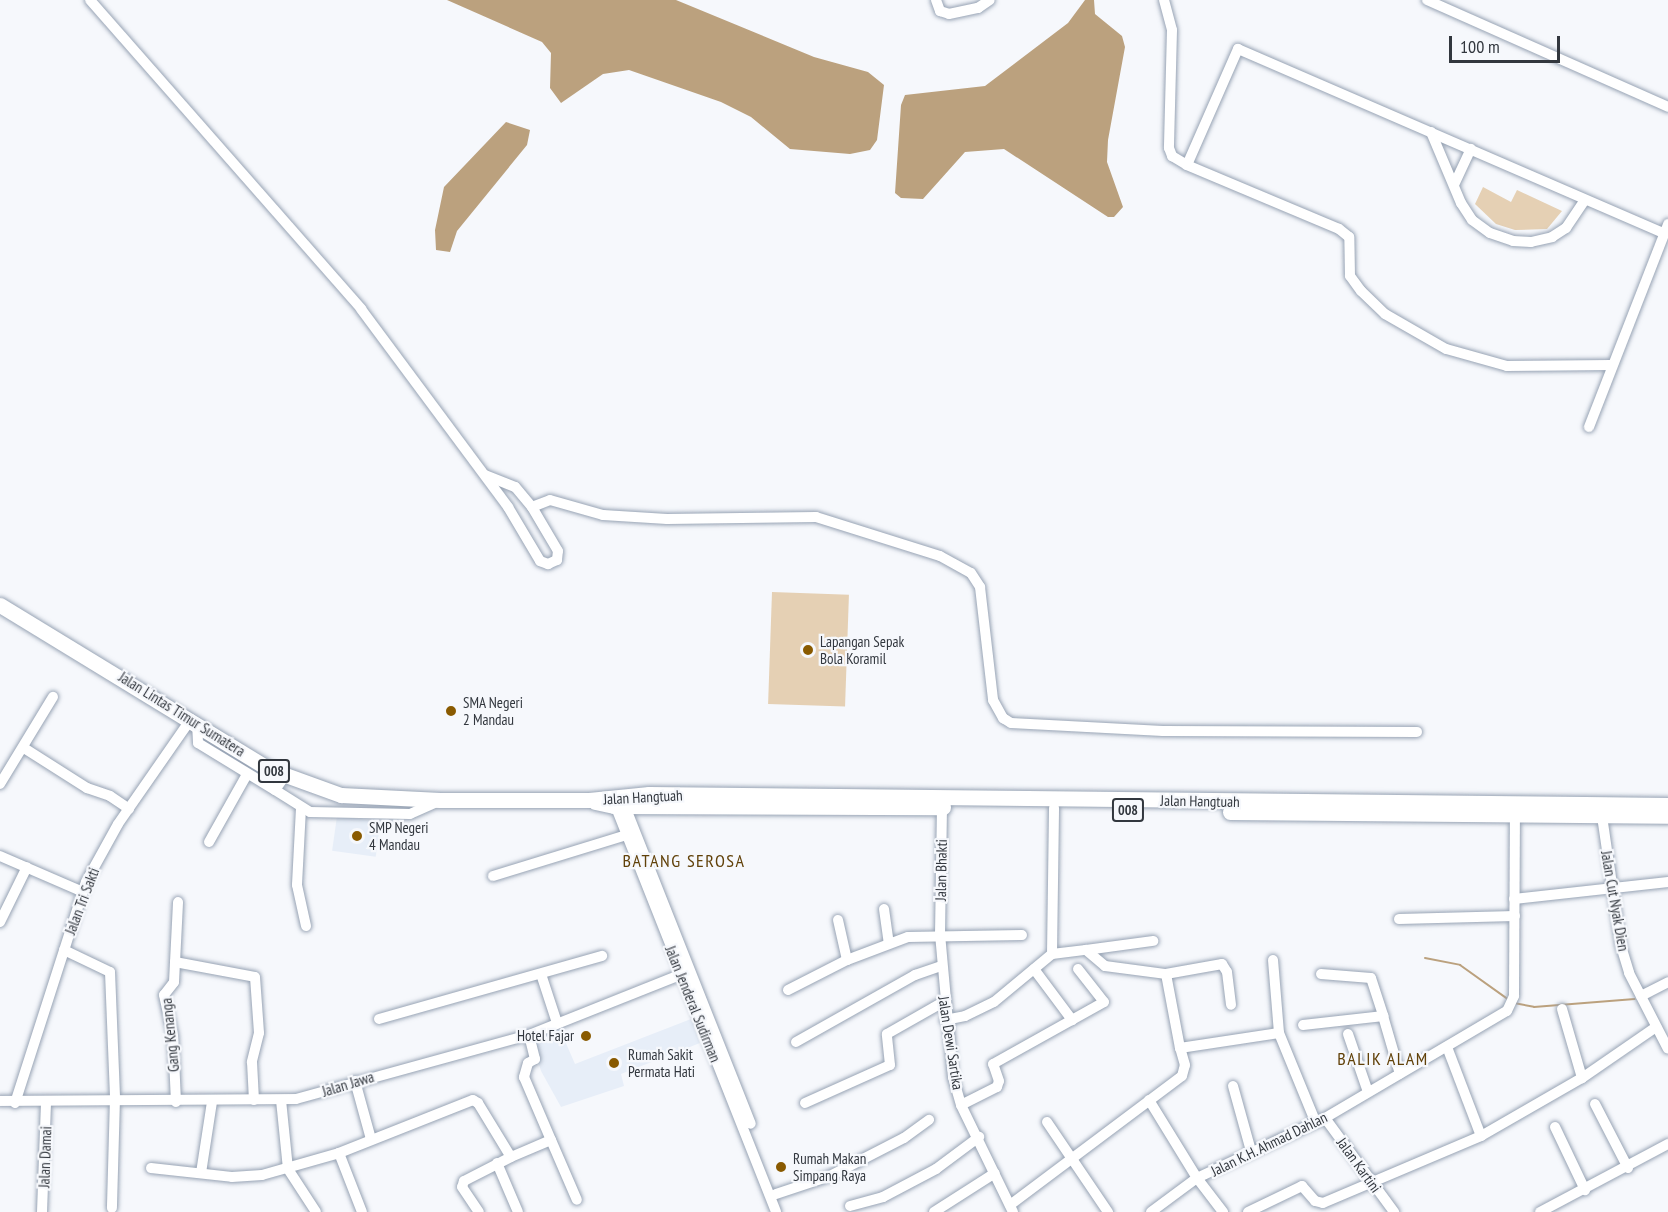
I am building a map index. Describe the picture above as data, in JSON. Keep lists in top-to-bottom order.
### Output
{
  "streets": {
    "highway": ["Jalan Lintas Timur Sumatera", "008", "Jalan Hangtuah"],
    "street": [
      "Jalan Bhakti",
      "Jalan Tri Sakti",
      "Jalan Cut Nyak Dien",
      "Jalan Jenderal Sudirman",
      "Gang Kenanga",
      "Jalan Dewi Sartika",
      "Jalan Jawa",
      "Jalan K.H. Ahmad Dahlan",
      "Jalan Damai",
      "Jalan Kartini"
    ]
  },
  "crossings": [
    ["Jalan Lintas Timur Sumatera", "Jalan Hangtuah"],
    ["Jalan Lintas Timur Sumatera", "Jalan Tri Sakti"],
    ["Jalan Hangtuah", "Jalan Bhakti"],
    ["Jalan Hangtuah", "Jalan Cut Nyak Dien"],
    ["Jalan Hangtuah", "Jalan Jenderal Sudirman"],
    ["Jalan Hangtuah", "Jalan K.H. Ahmad Dahlan"],
    ["Jalan Bhakti", "Jalan Dewi Sartika"],
    ["Jalan Tri Sakti", "Jalan Jawa"],
    ["Jalan Jenderal Sudirman", "Jalan Jawa"],
    ["Gang Kenanga", "Jalan Jawa"],
    ["Jalan Jawa", "Jalan Damai"],
    ["Jalan K.H. Ahmad Dahlan", "Jalan Kartini"]
  ],
  "districts": ["BATANG SEROSA", "BALIK ALAM"],
  "places": [
    "Lapangan Sepak Bola Koramil",
    "SMA Negeri 2 Mandau",
    "SMP Negeri 4 Mandau",
    "Hotel Fajar",
    "Rumah Sakit Permata Hati",
    "Rumah Makan Simpang Raya"
  ],
  "scale_bar": "100 m"
}
